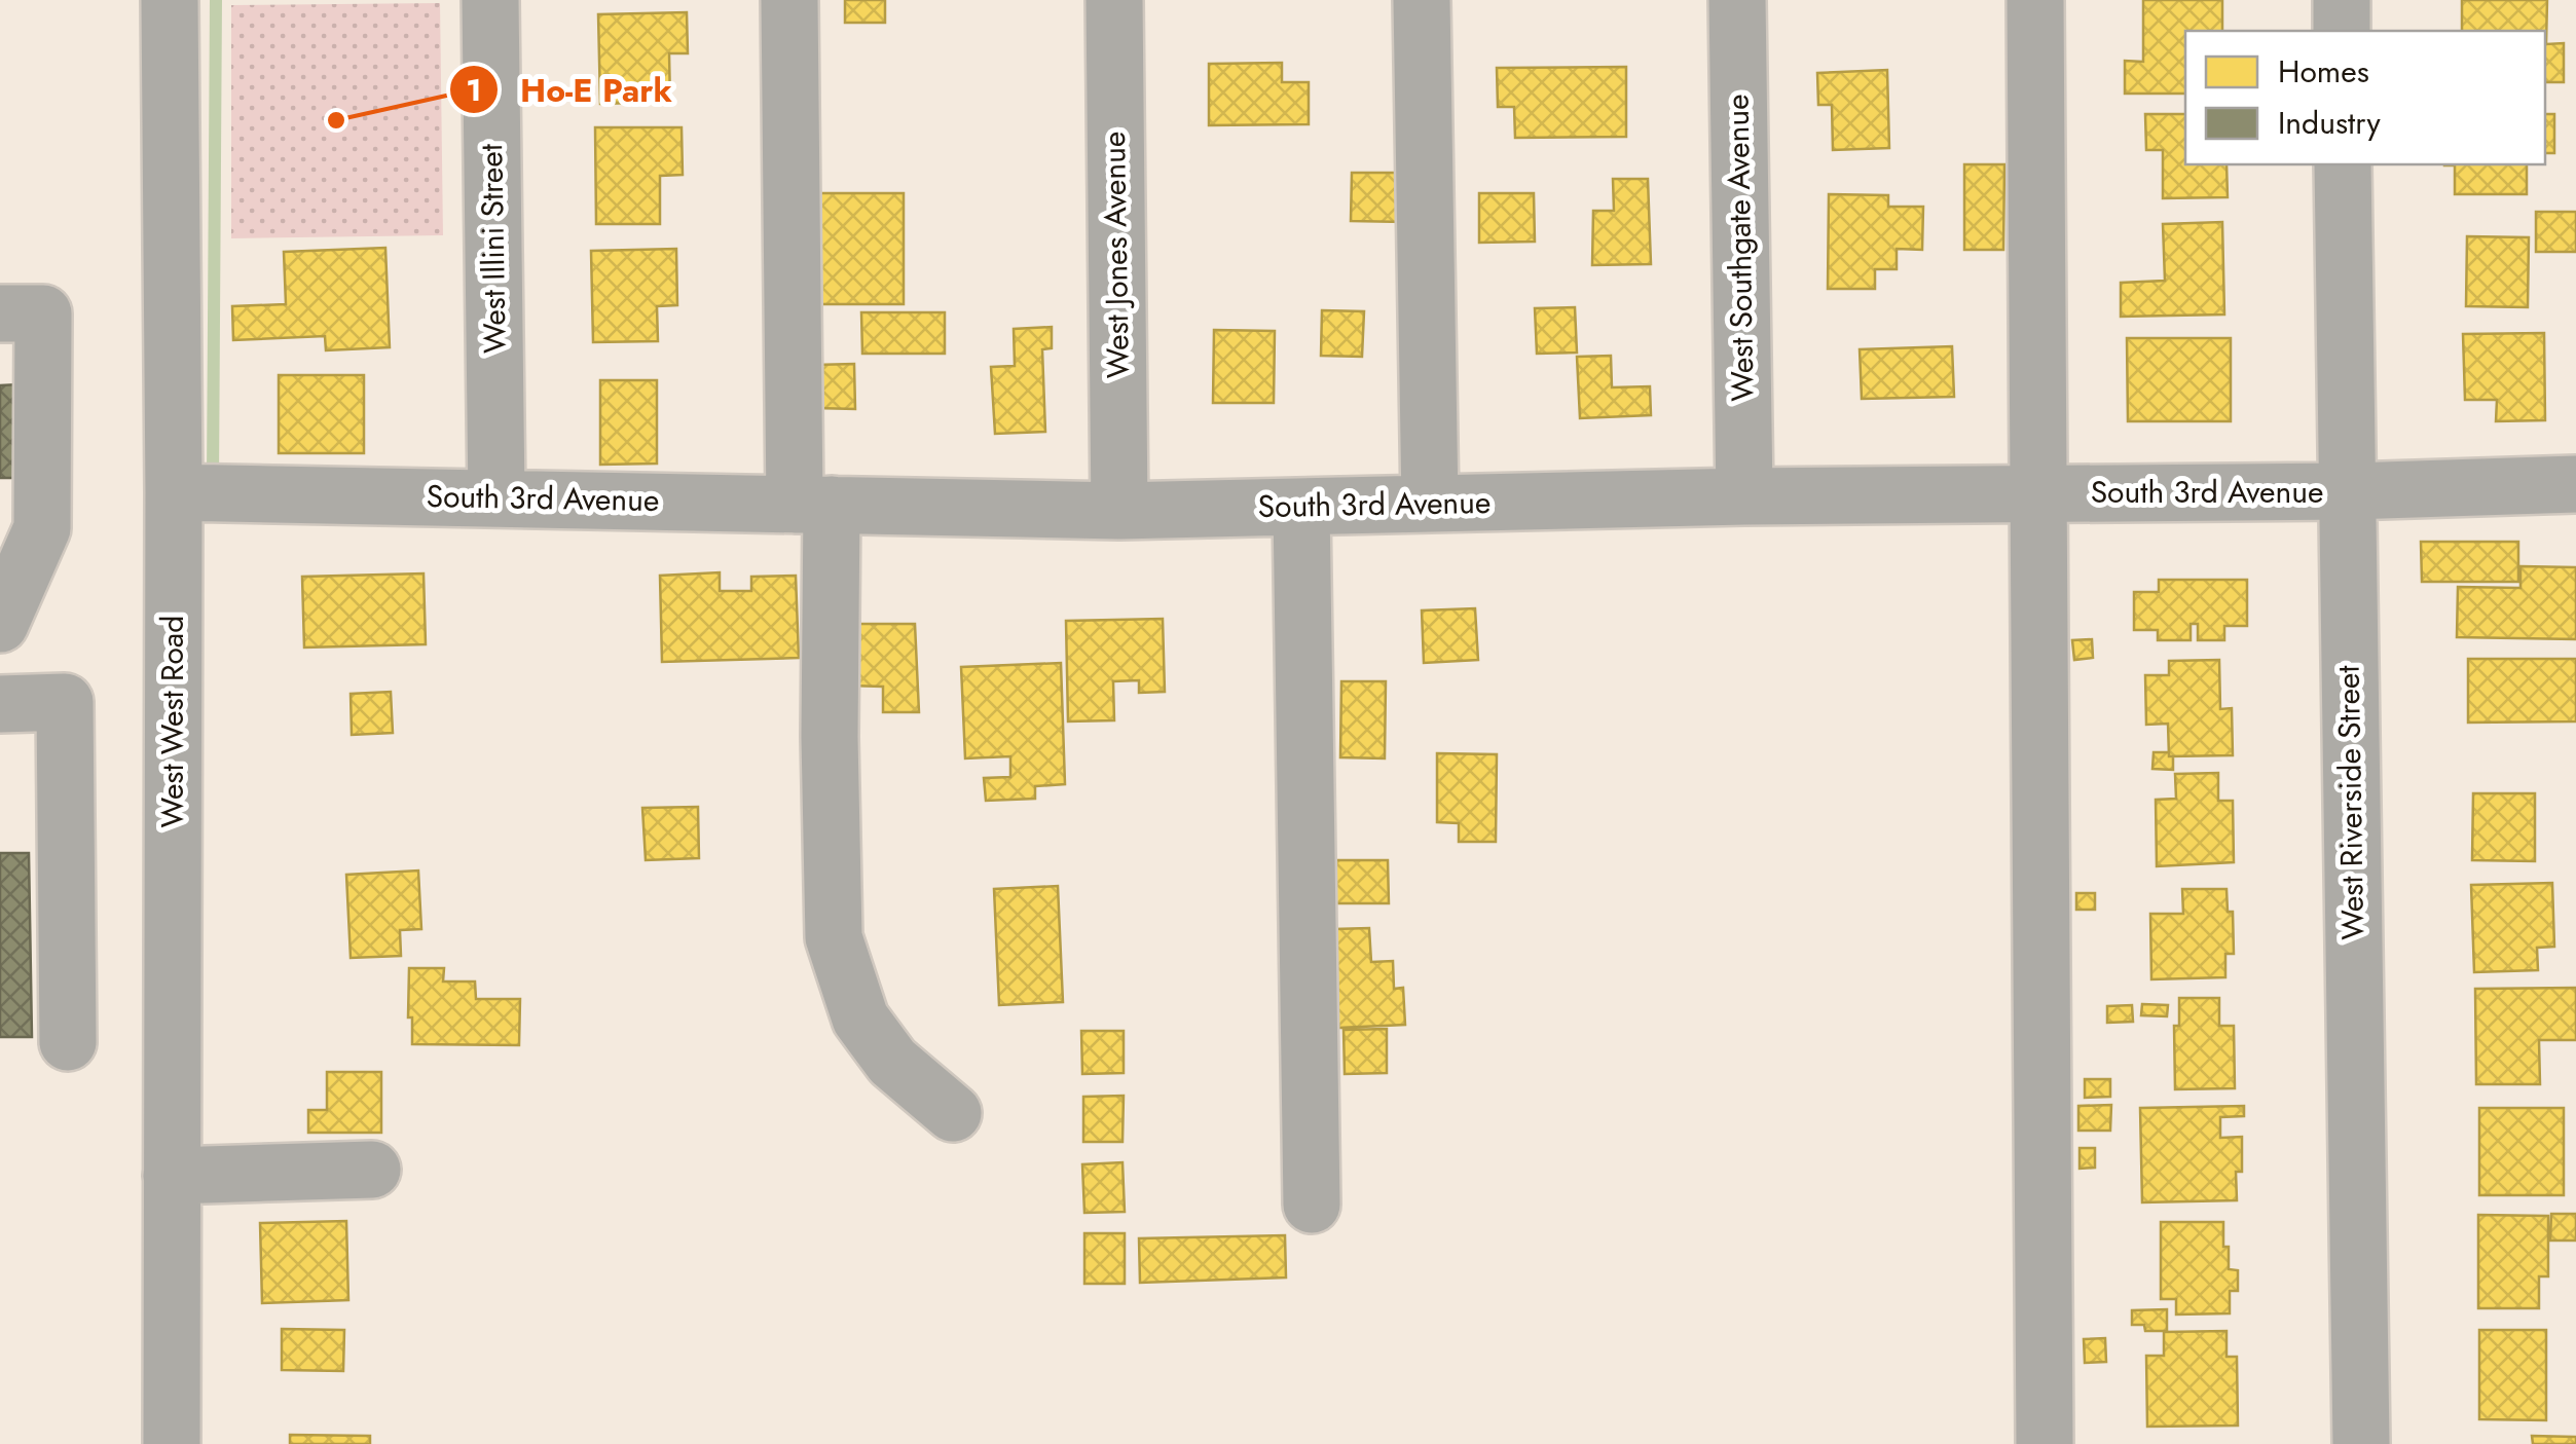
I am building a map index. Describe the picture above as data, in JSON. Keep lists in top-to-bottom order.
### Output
{
  "streets": {
    "street": [
      "West Southgate Avenue",
      "West Illini Street",
      "West Jones Avenue",
      "South 3rd Avenue",
      "West West Road",
      "West Riverside Street"
    ]
  },
  "crossings": [
    ["West Southgate Avenue", "South 3rd Avenue"],
    ["West Illini Street", "South 3rd Avenue"],
    ["West Jones Avenue", "South 3rd Avenue"],
    ["South 3rd Avenue", "West West Road"],
    ["South 3rd Avenue", "West Riverside Street"]
  ],
  "places": ["Ho-E Park"],
  "legend": ["Homes", "Industry"]
}
